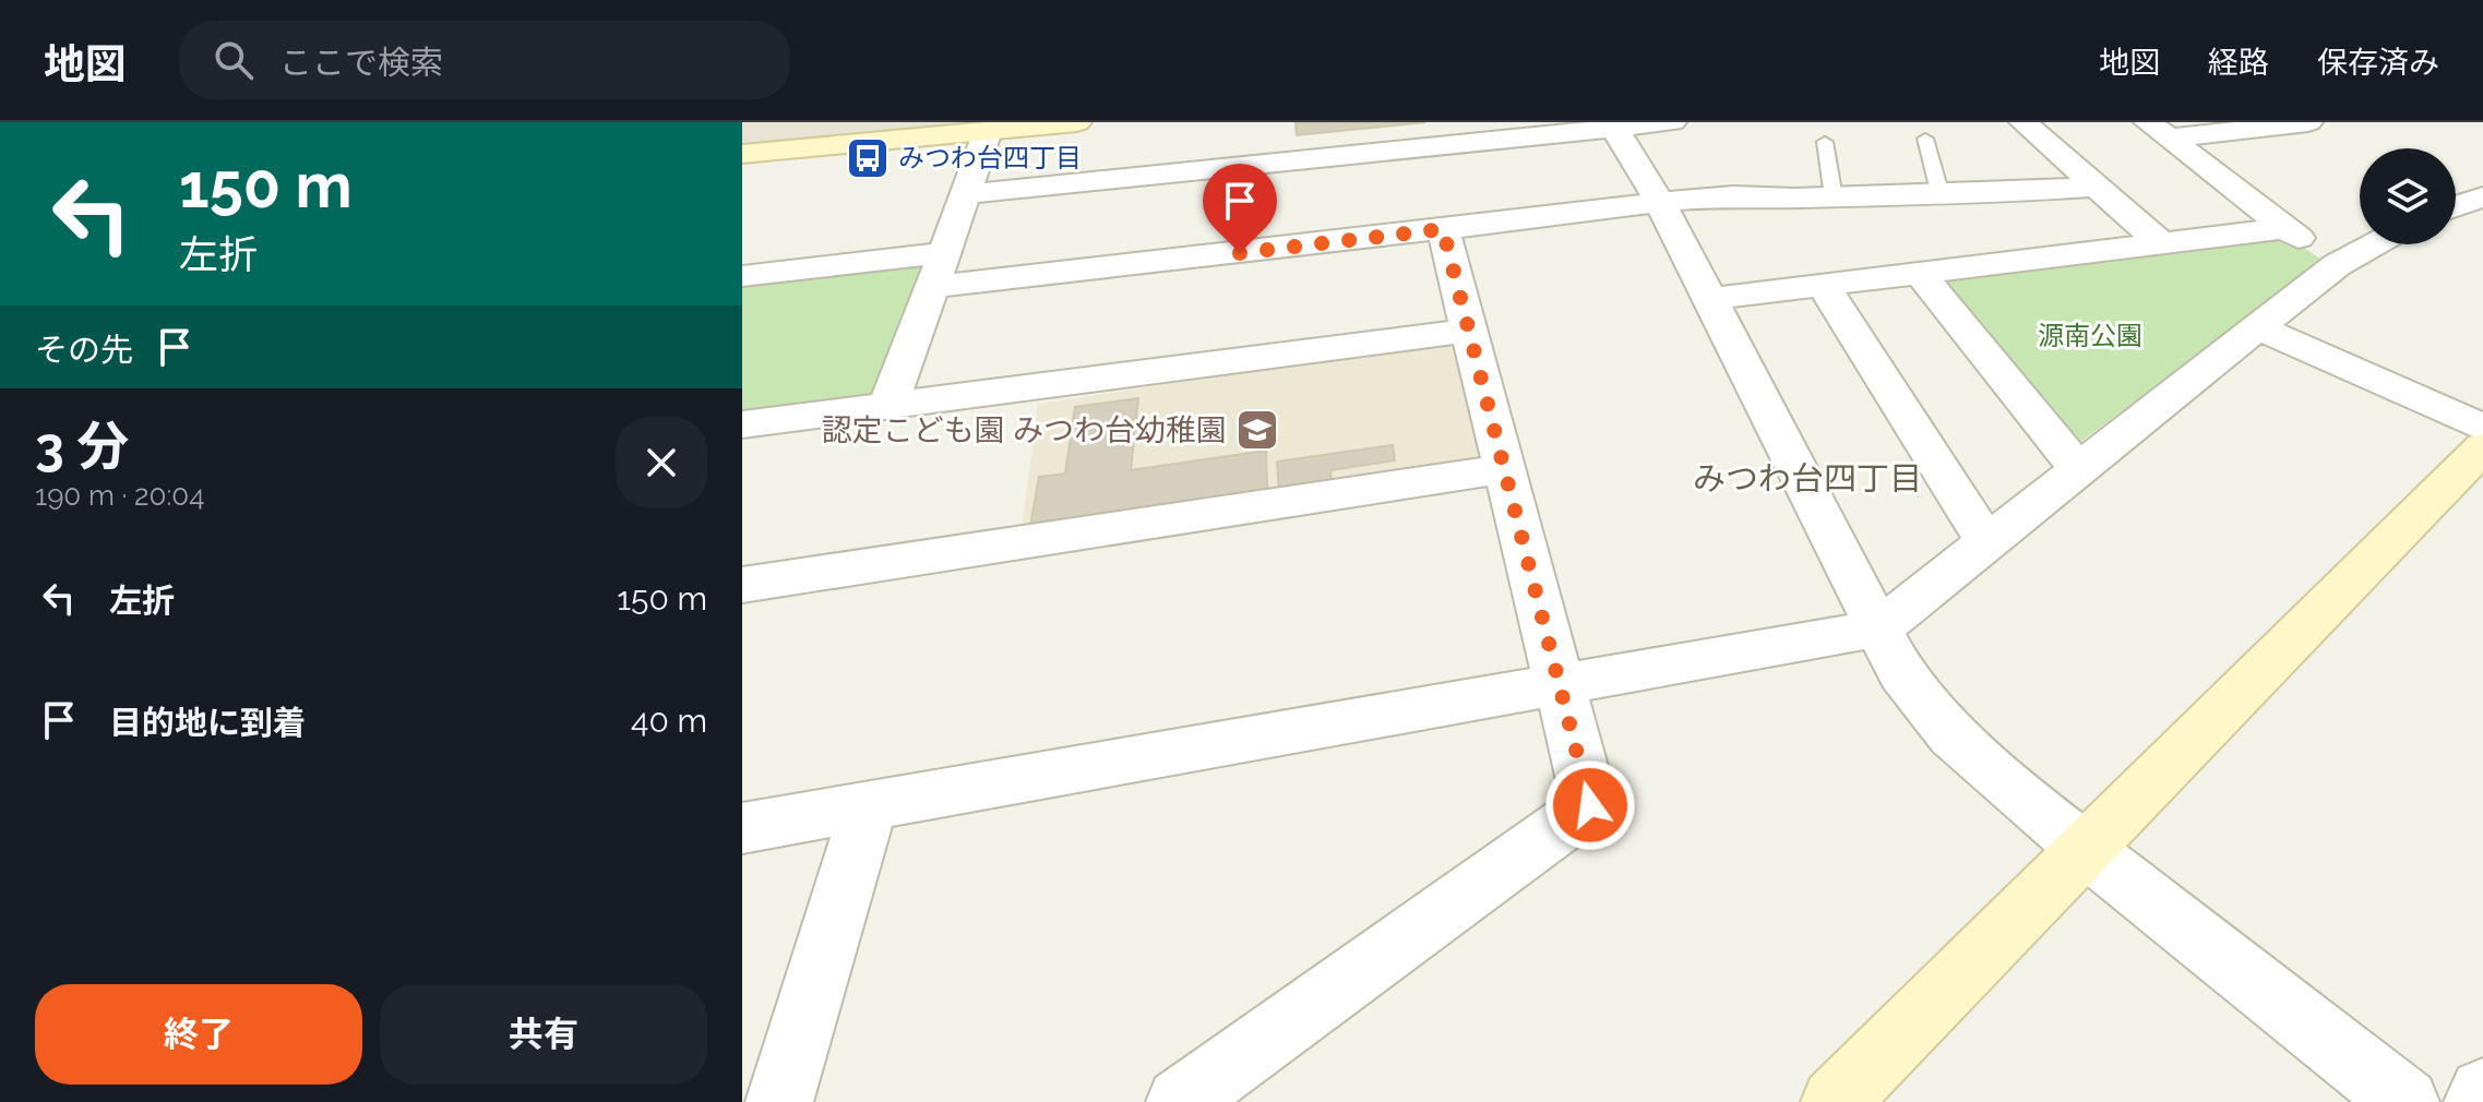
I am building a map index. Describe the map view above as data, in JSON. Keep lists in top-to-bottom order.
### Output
{
  "districts": ["みつわ台四丁目"],
  "parks": ["源南公園"],
  "places": {
    "bus stop": ["みつわ台四丁目"],
    "school or university": ["認定こども園 みつわ台幼稚園"]
  },
  "page": {
    "header": "地図",
    "search": "ここで検索",
    "nav": ["地図", "経路", "保存済み"],
    "turn": ["150 m", "左折"],
    "then": "その先",
    "heading": ["3 分", "190 m · 20:04"],
    "list": [
      {
        "name": "左折",
        "value": "150 m"
      },
      {
        "name": "目的地に到着",
        "value": "40 m"
      }
    ],
    "buttons": ["終了", "共有"]
  }
}
